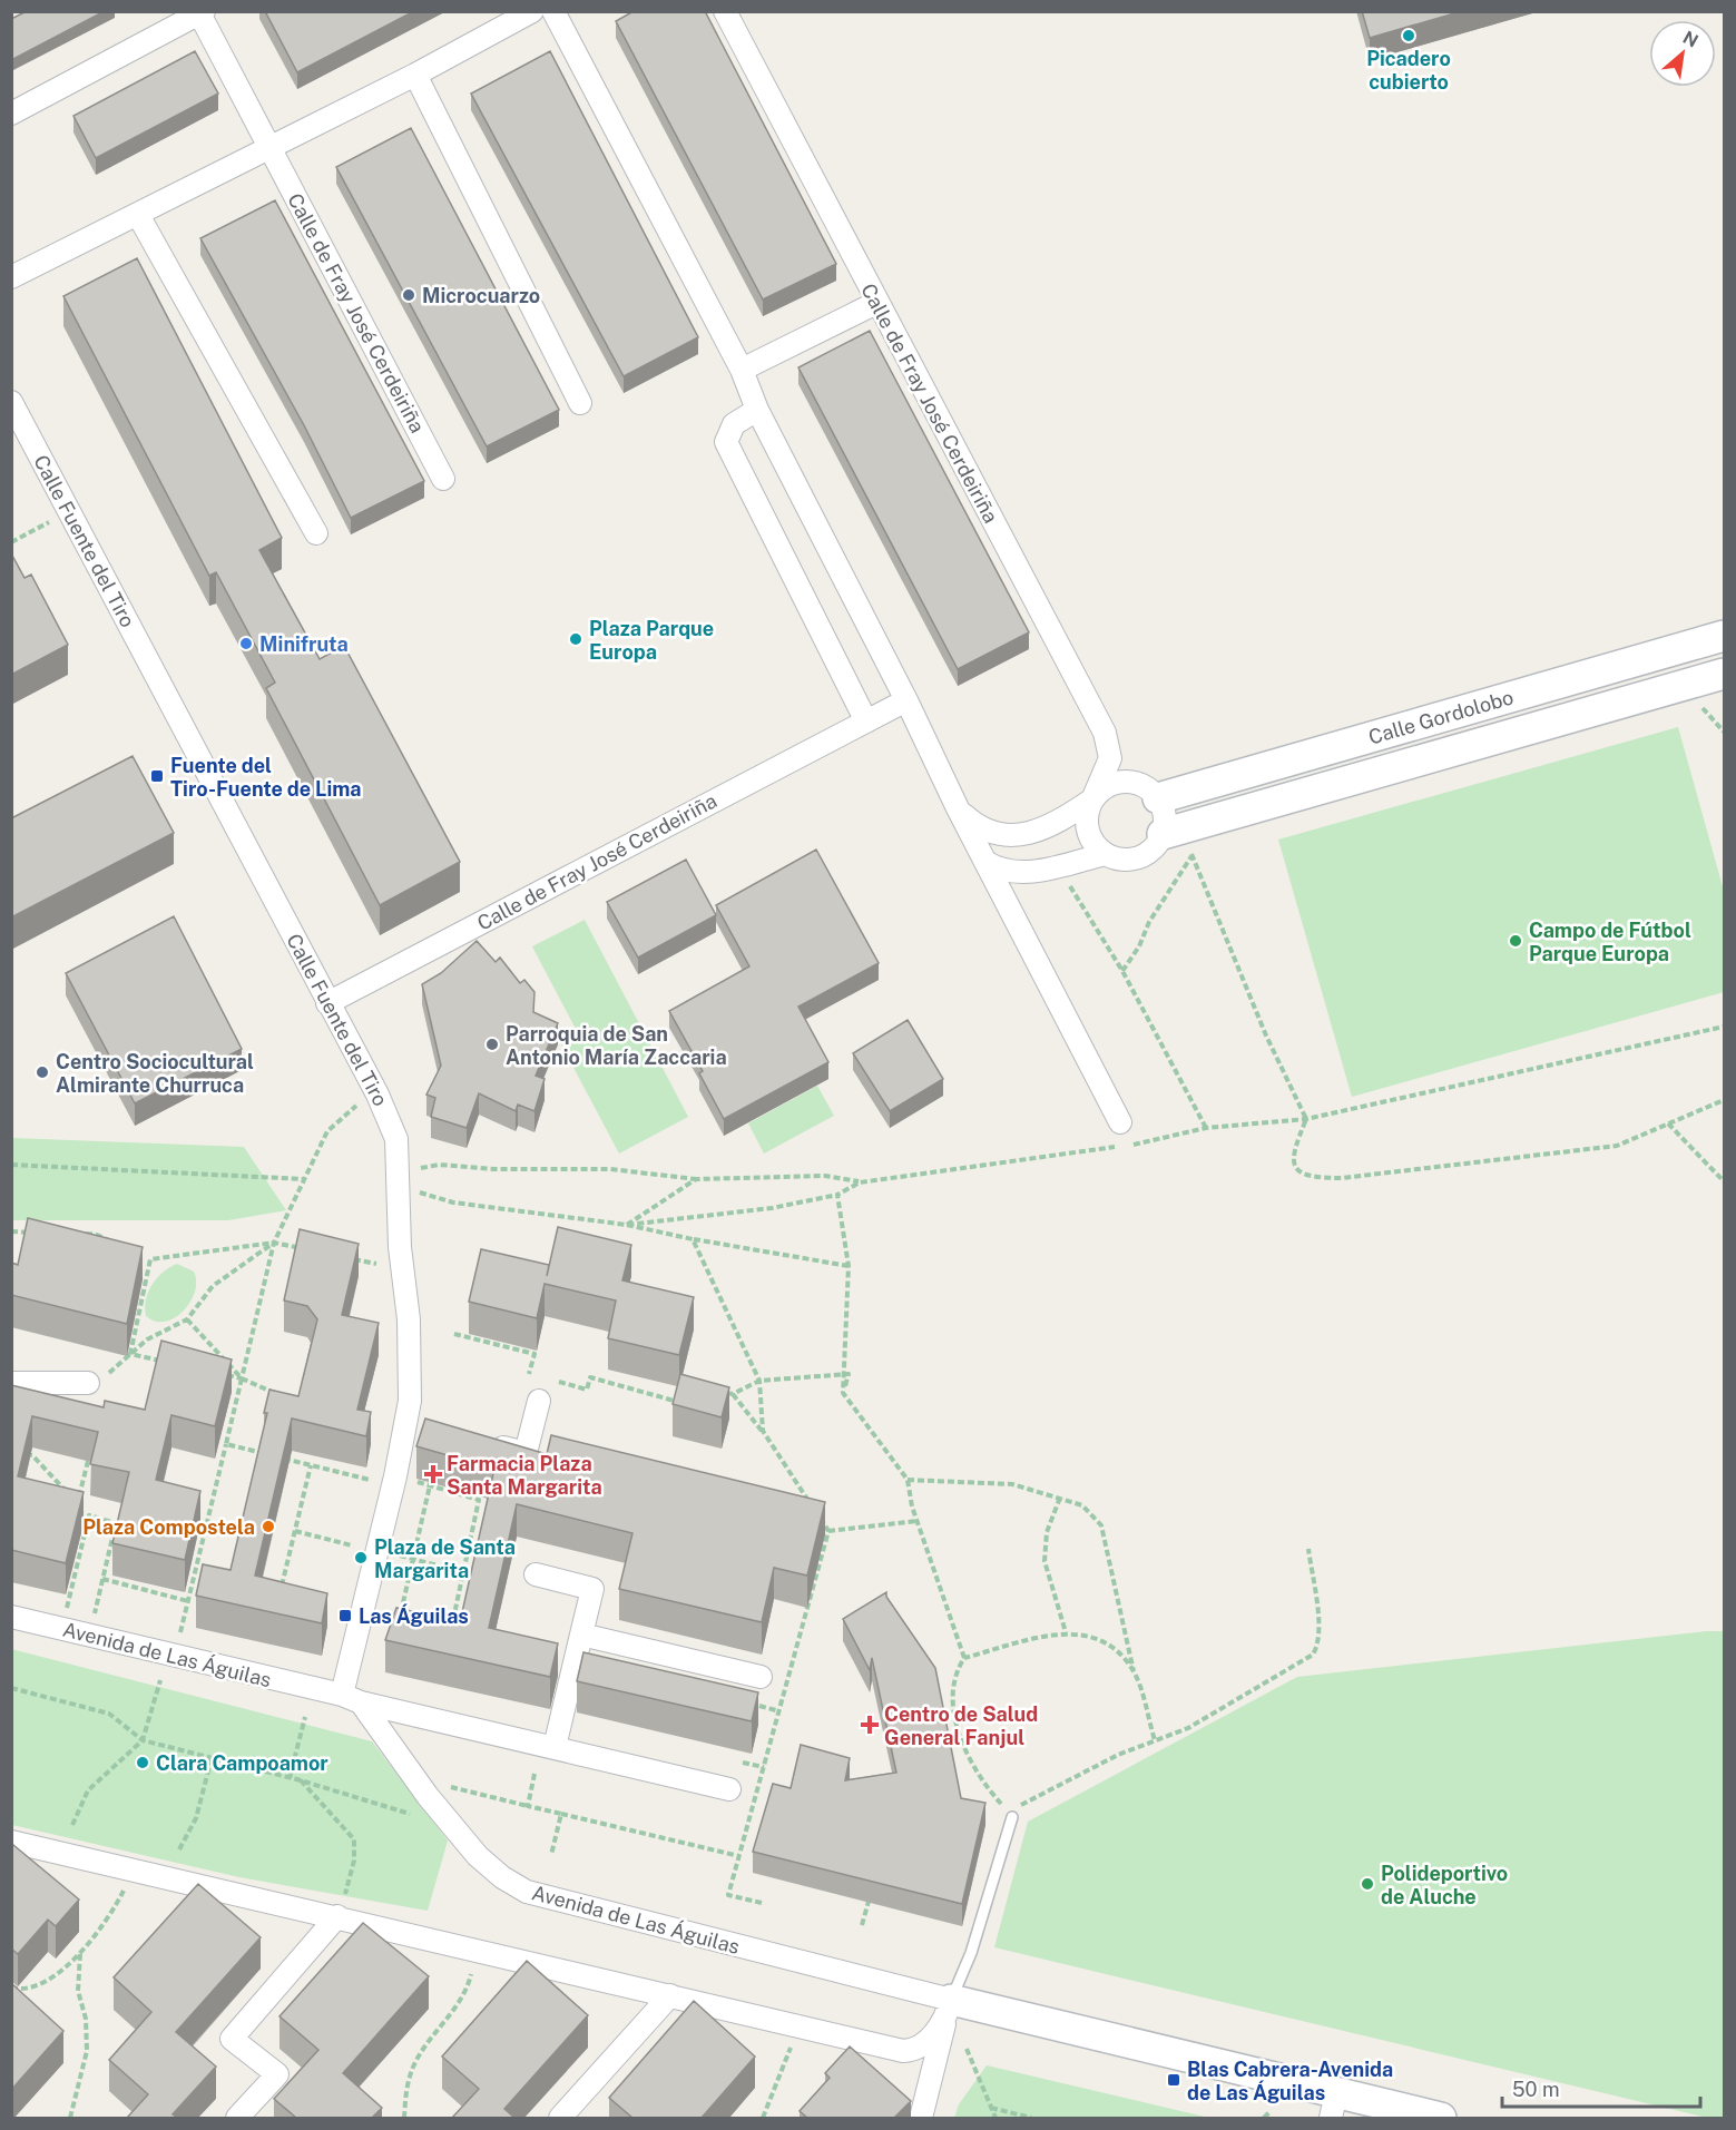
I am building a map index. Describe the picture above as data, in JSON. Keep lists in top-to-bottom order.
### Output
{
  "streets": {
    "street": [
      "Calle de Fray José Cerdeiriña",
      "Calle Fuente del Tiro",
      "Calle Gordolobo",
      "Avenida de Las Águilas"
    ]
  },
  "crossings": [
    ["Calle de Fray José Cerdeiriña", "Calle Fuente del Tiro"],
    ["Calle de Fray José Cerdeiriña", "Calle Gordolobo"],
    ["Calle Fuente del Tiro", "Avenida de Las Águilas"]
  ],
  "places": {
    "other": [
      "Picadero cubierto",
      "Microcuarzo",
      "Plaza Parque Europa",
      "Minifruta",
      "Campo de Fútbol Parque Europa",
      "Parroquia de San Antonio María Zaccaria",
      "Centro Sociocultural Almirante Churruca",
      "Plaza Compostela",
      "Plaza de Santa Margarita",
      "Clara Campoamor",
      "Polideportivo de Aluche"
    ],
    "transit": ["Fuente del Tiro-Fuente de Lima", "Las Águilas", "Blas Cabrera-Avenida de Las Águilas"],
    "health": ["Farmacia Plaza Santa Margarita", "Centro de Salud General Fanjul"]
  },
  "scale_bar": "50 m",
  "north": "top right"
}
